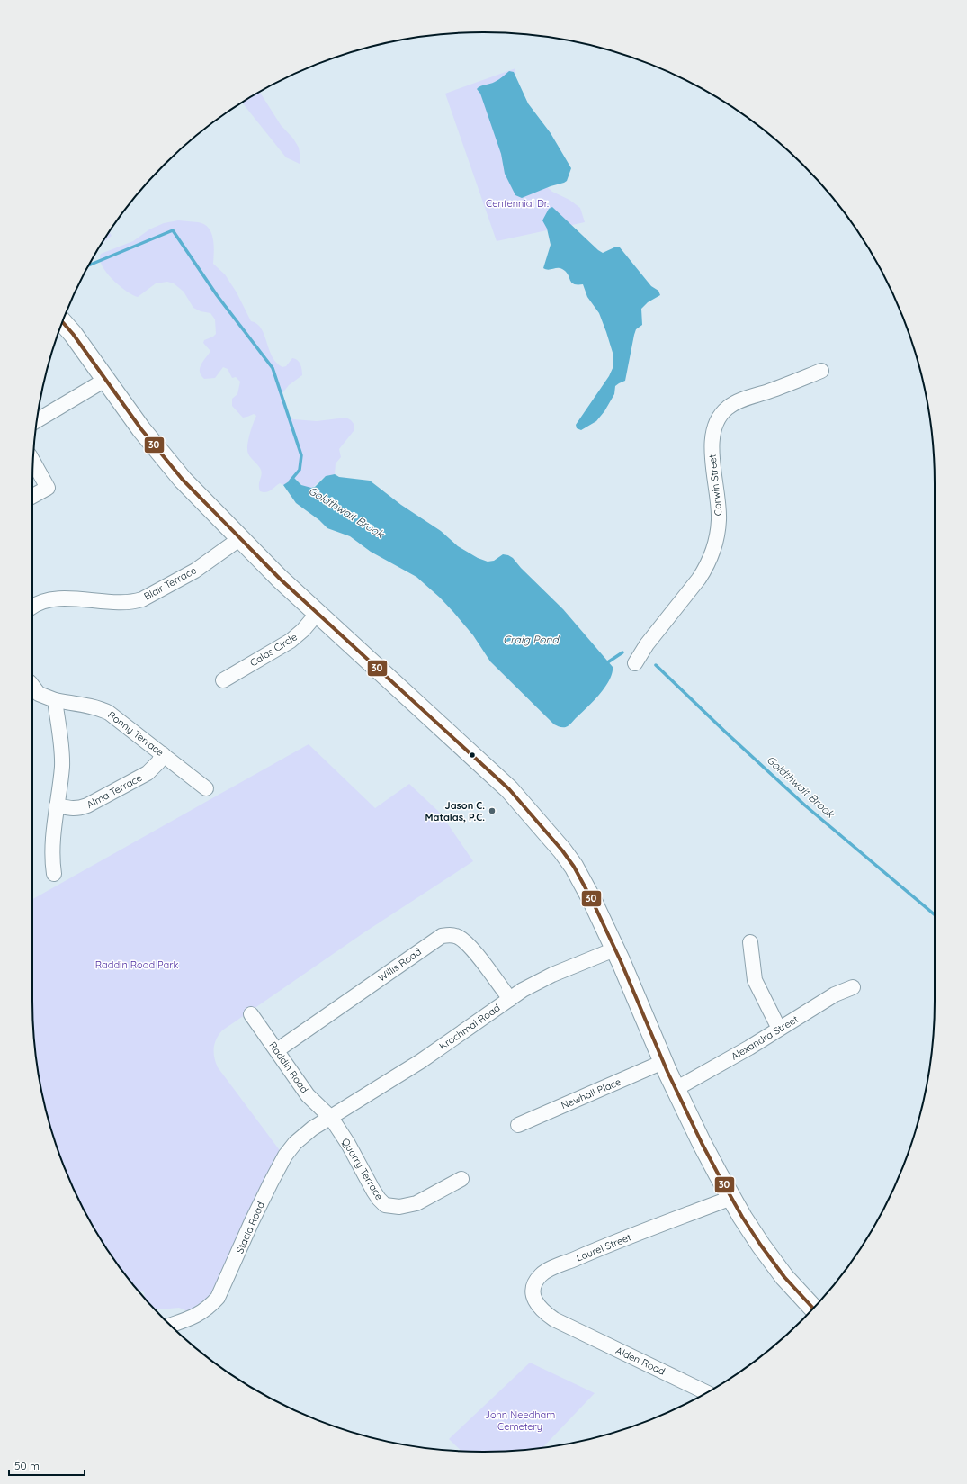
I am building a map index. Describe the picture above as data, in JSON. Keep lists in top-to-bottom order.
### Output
{
  "streets": {
    "street": [
      "Corwin Street",
      "Blair Terrace",
      "Calas Circle",
      "Ronny Terrace",
      "Alma Terrace",
      "Willis Road",
      "Krochmal Road",
      "Alexandra Street",
      "Raddin Road",
      "Newhall Place",
      "Quarry Terrace",
      "Stacia Road",
      "Laurel Street",
      "Alden Road"
    ]
  },
  "crossings": [
    ["Ronny Terrace", "Alma Terrace"],
    ["Willis Road", "Krochmal Road"],
    ["Willis Road", "Raddin Road"],
    ["Krochmal Road", "Raddin Road"],
    ["Krochmal Road", "Quarry Terrace"],
    ["Krochmal Road", "Stacia Road"],
    ["Raddin Road", "Quarry Terrace"],
    ["Raddin Road", "Stacia Road"],
    ["Quarry Terrace", "Stacia Road"],
    ["Laurel Street", "Alden Road"]
  ],
  "water": ["Goldthwait Brook", "Craig Pond"],
  "parks": ["Centennial Dr.", "Raddin Road Park", "John Needham Cemetery"],
  "places": ["Jason C. Matalas, P.C."],
  "lines": ["transit line 30"],
  "scale_bar": "50 m"
}
